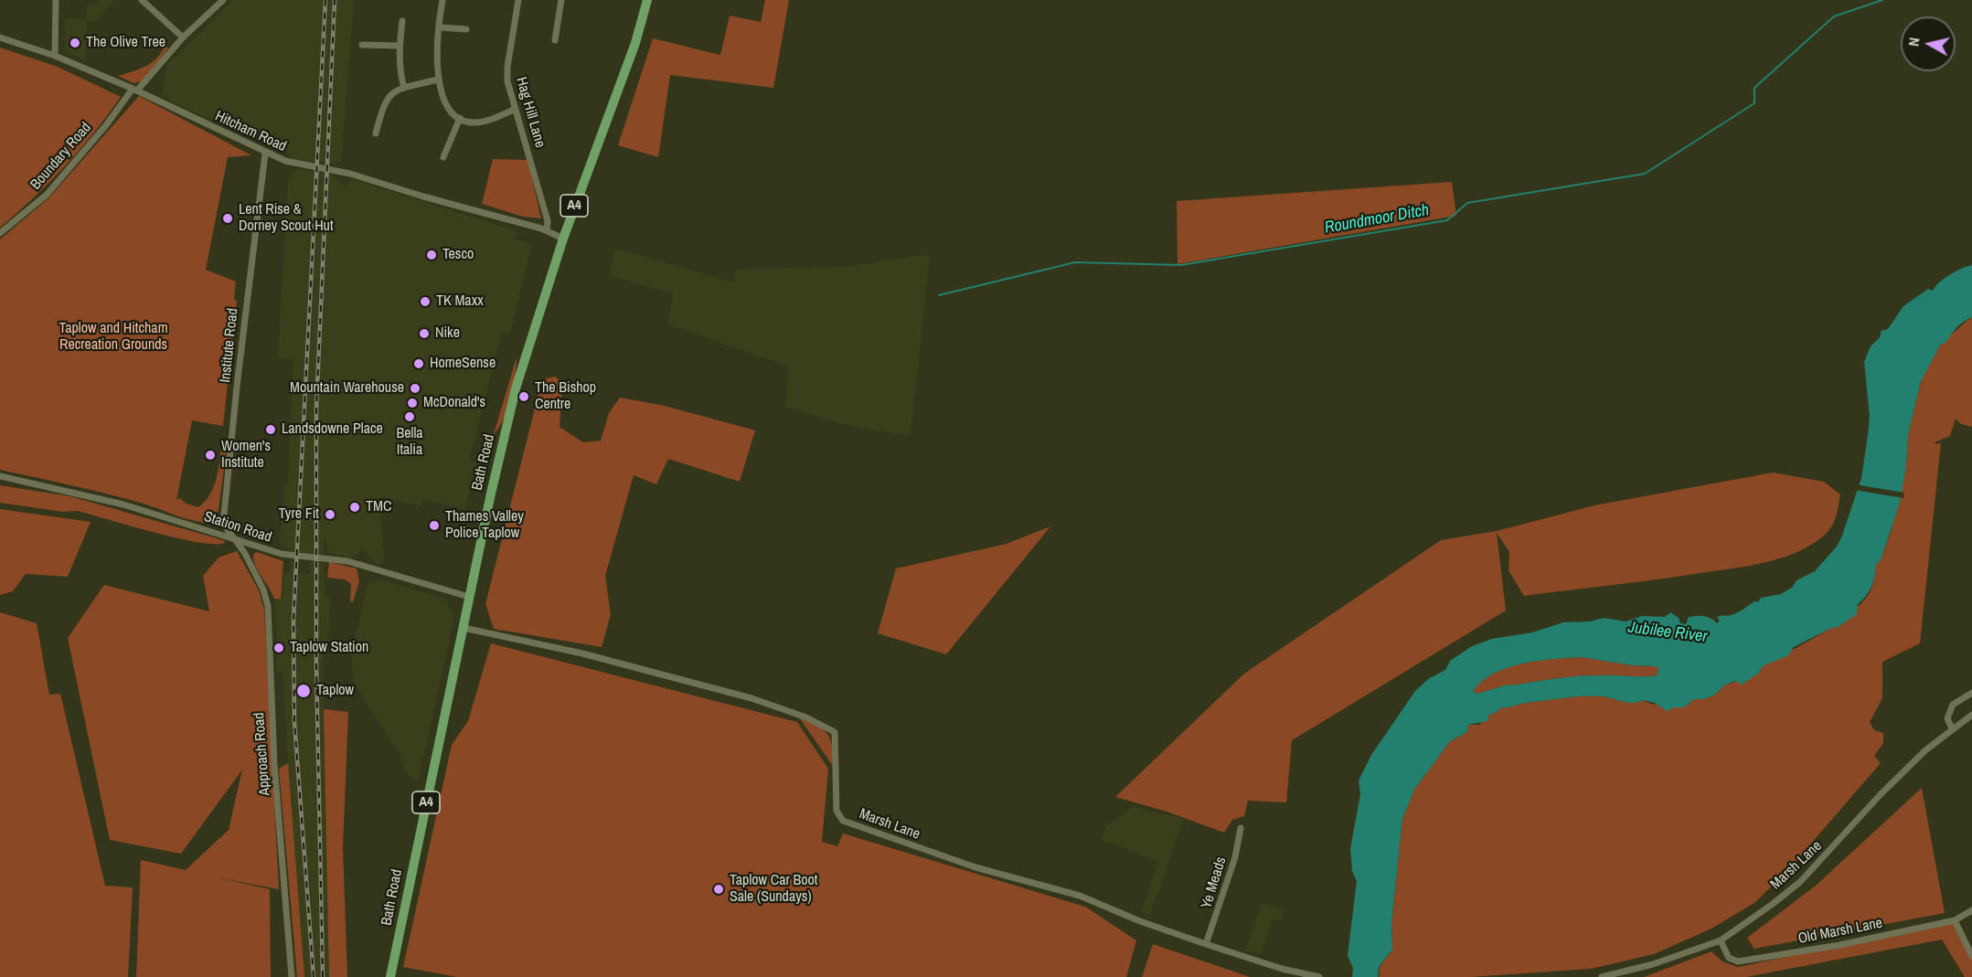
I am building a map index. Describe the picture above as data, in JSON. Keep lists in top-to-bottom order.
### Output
{
  "streets": {
    "main road": ["A4", "Bath Road"],
    "street": [
      "Hag Hill Lane",
      "Hitcham Road",
      "Boundary Road",
      "Institute Road",
      "Station Road",
      "Approach Road",
      "Marsh Lane",
      "Ye Meads",
      "Old Marsh Lane"
    ]
  },
  "crossings": [
    ["Hag Hill Lane", "Hitcham Road"],
    ["Hitcham Road", "Boundary Road"],
    ["Hitcham Road", "Institute Road"],
    ["Hitcham Road", "Bath Road"],
    ["Institute Road", "Station Road"],
    ["Institute Road", "Approach Road"],
    ["Bath Road", "Station Road"],
    ["Bath Road", "Marsh Lane"],
    ["Station Road", "Approach Road"],
    ["Marsh Lane", "Ye Meads"],
    ["Marsh Lane", "Old Marsh Lane"]
  ],
  "water": ["Roundmoor Ditch", "Jubilee River"],
  "parks": ["Taplow and Hitcham Recreation Grounds"],
  "places": [
    "The Olive Tree",
    "Lent Rise & Dorney Scout Hut",
    "Tesco",
    "TK Maxx",
    "Nike",
    "HomeSense",
    "Mountain Warehouse",
    "The Bishop Centre",
    "McDonald's",
    "Bella Italia",
    "Landsdowne Place",
    "Women's Institute",
    "TMC",
    "Tyre Fit",
    "Thames Valley Police Taplow",
    "Taplow Station",
    "Taplow",
    "Taplow Car Boot Sale (Sundays)"
  ],
  "north": "left"
}
